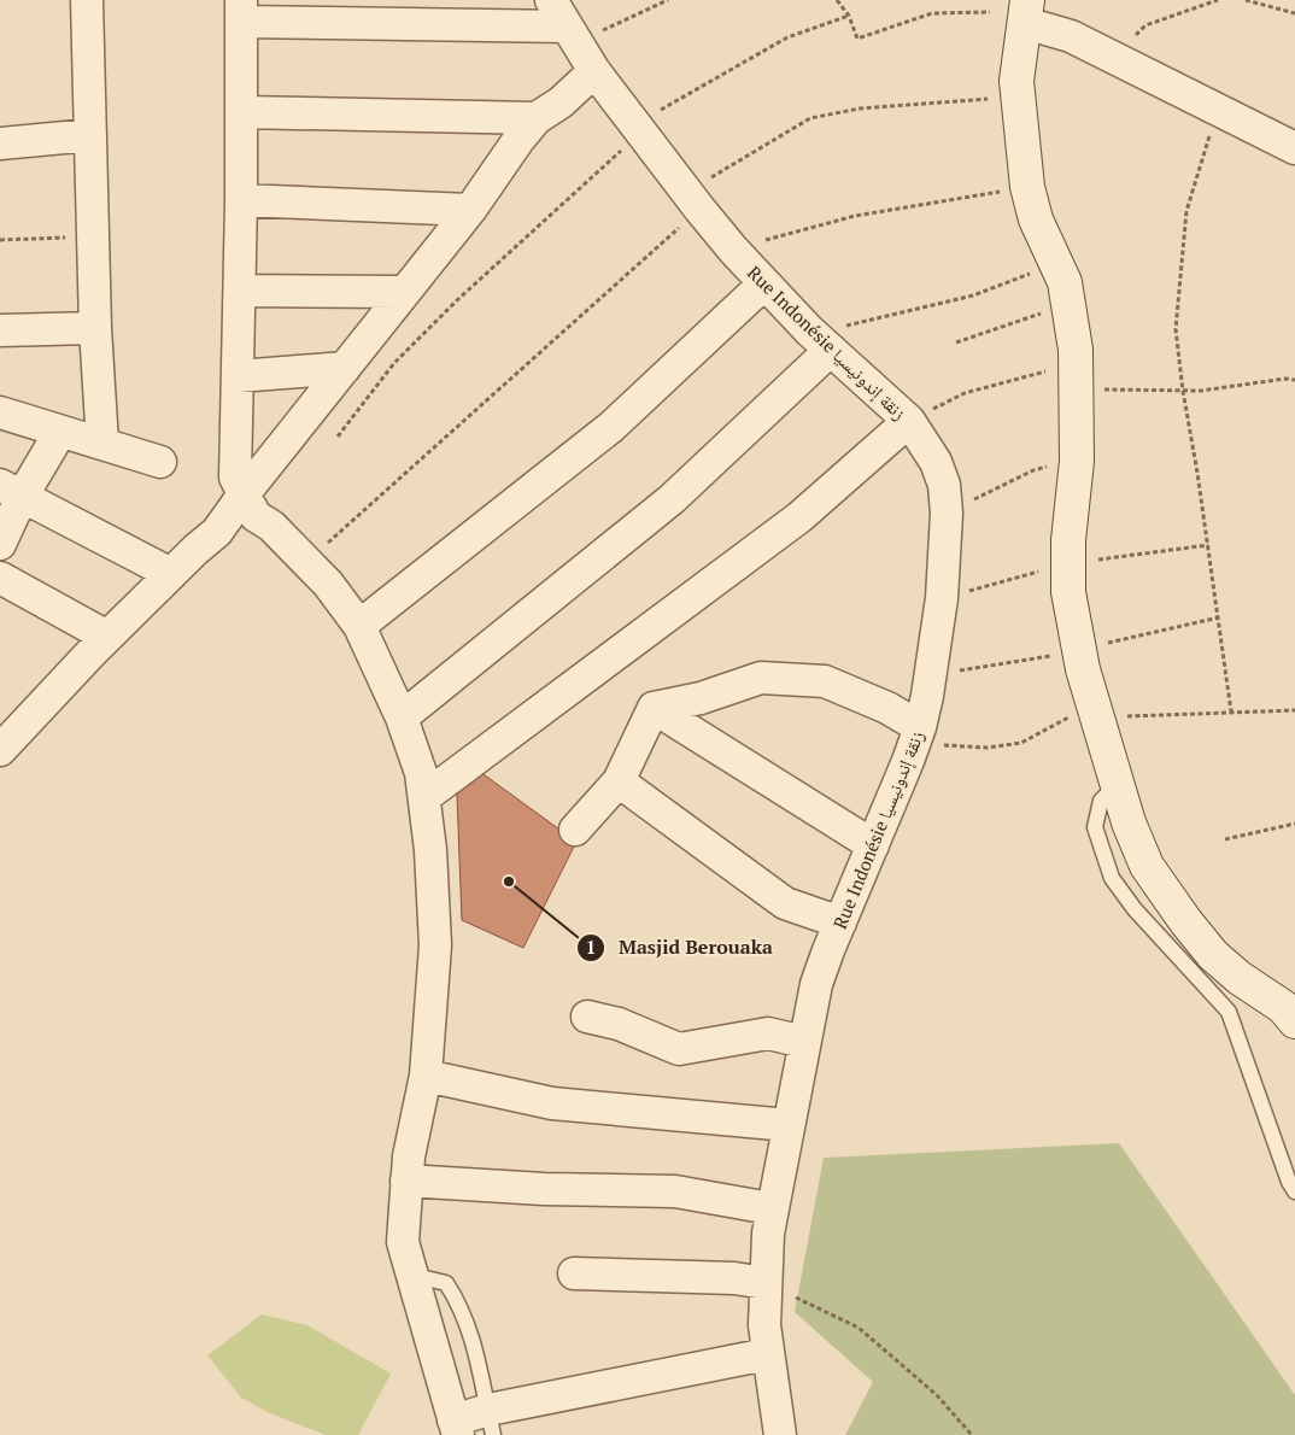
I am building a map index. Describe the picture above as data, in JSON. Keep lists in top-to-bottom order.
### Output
{
  "streets": {
    "street": ["Rue Indonésie زنقة إندونيسيا"]
  },
  "places": ["Masjid Berouaka"]
}
